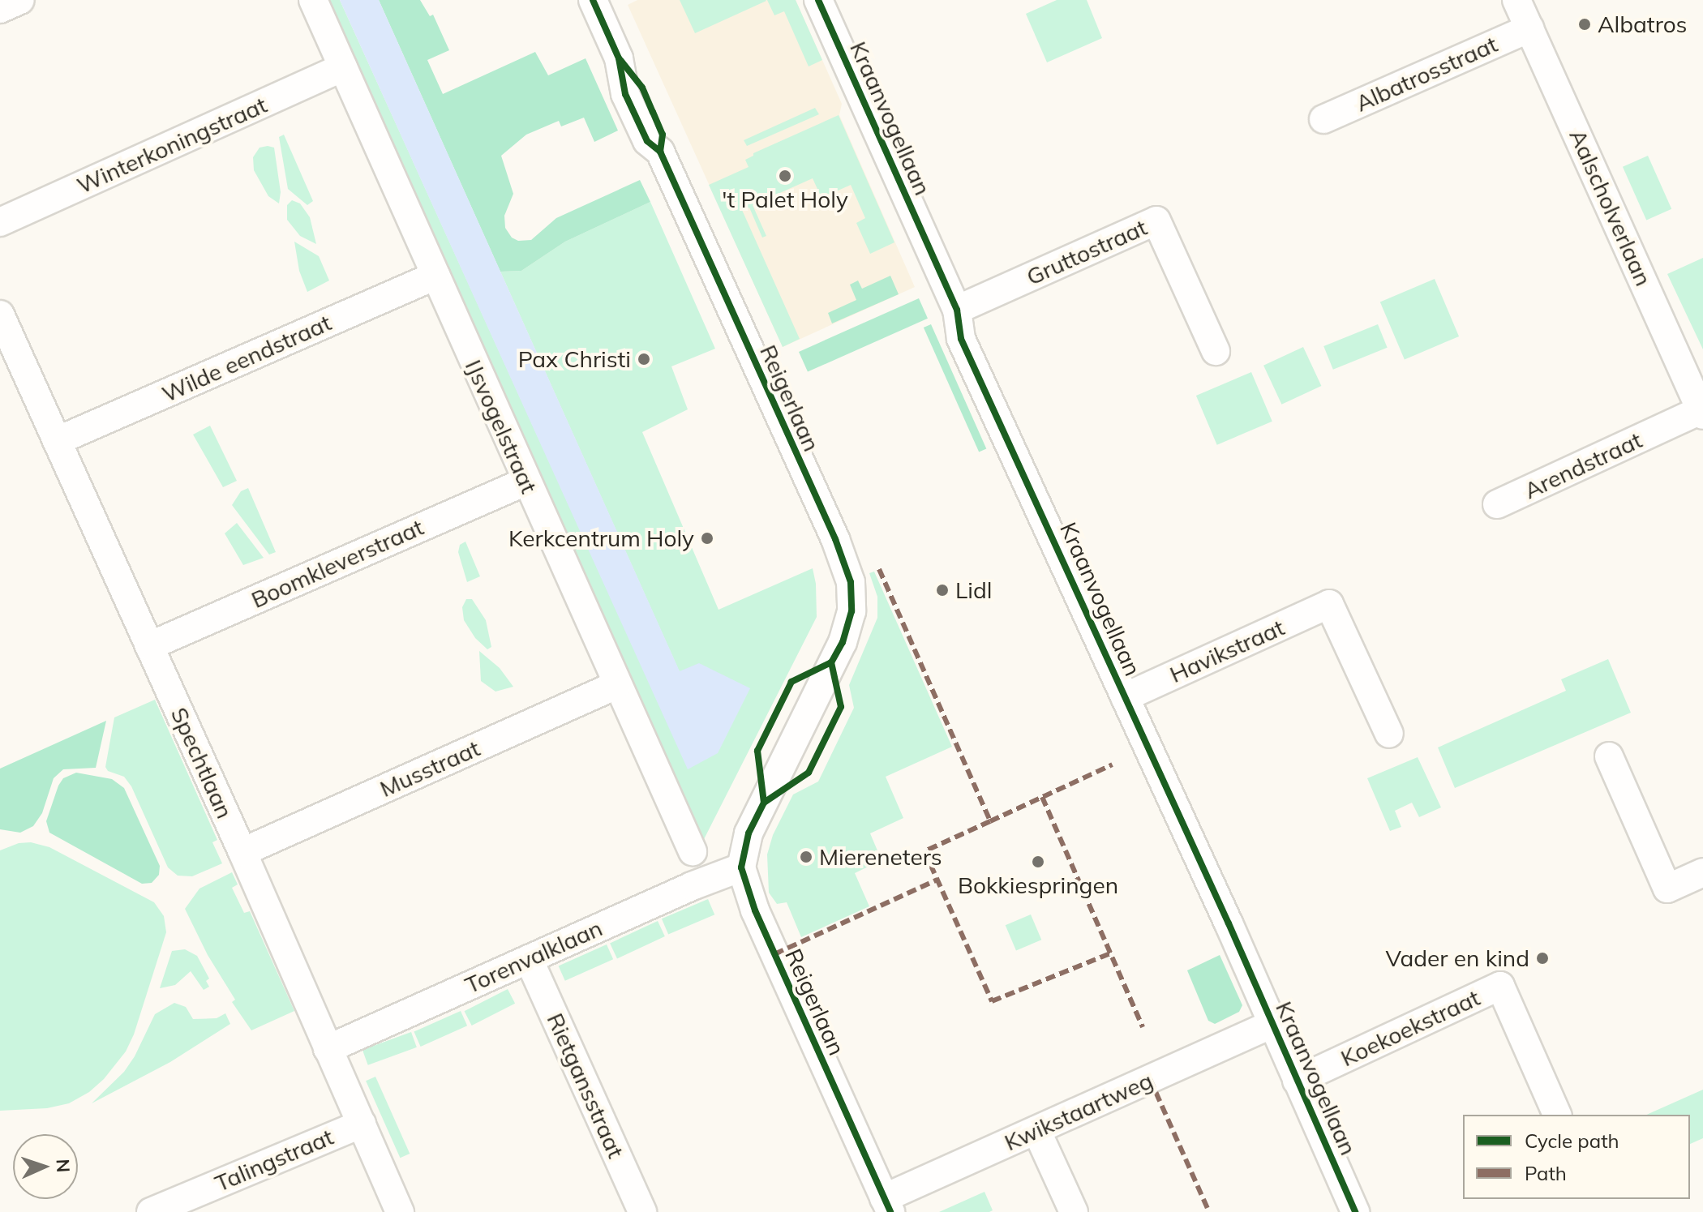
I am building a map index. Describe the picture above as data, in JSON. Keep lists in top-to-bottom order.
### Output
{
  "streets": {
    "street": [
      "Albatrosstraat",
      "Kraanvogellaan",
      "Winterkoningstraat",
      "Aalscholverlaan",
      "Gruttostraat",
      "Wilde eendstraat",
      "Reigerlaan",
      "IJsvogelstraat",
      "Arendstraat",
      "Boomkleverstraat",
      "Havikstraat",
      "Spechtlaan",
      "Musstraat",
      "Torenvalklaan",
      "Koekoekstraat",
      "Rietgansstraat",
      "Kwikstaartweg",
      "Talingstraat"
    ]
  },
  "crossings": [
    ["Albatrosstraat", "Aalscholverlaan"],
    ["Kraanvogellaan", "Gruttostraat"],
    ["Kraanvogellaan", "Havikstraat"],
    ["Kraanvogellaan", "Koekoekstraat"],
    ["Kraanvogellaan", "Kwikstaartweg"],
    ["Winterkoningstraat", "IJsvogelstraat"],
    ["Aalscholverlaan", "Arendstraat"],
    ["Wilde eendstraat", "IJsvogelstraat"],
    ["Wilde eendstraat", "Spechtlaan"],
    ["Reigerlaan", "Torenvalklaan"],
    ["Reigerlaan", "Kwikstaartweg"],
    ["IJsvogelstraat", "Boomkleverstraat"],
    ["IJsvogelstraat", "Musstraat"],
    ["Boomkleverstraat", "Spechtlaan"],
    ["Spechtlaan", "Musstraat"],
    ["Spechtlaan", "Torenvalklaan"],
    ["Spechtlaan", "Talingstraat"],
    ["Torenvalklaan", "Rietgansstraat"]
  ],
  "places": [
    "Albatros",
    "'t Palet Holy",
    "Pax Christi",
    "Kerkcentrum Holy",
    "Lidl",
    "Miereneters",
    "Bokkiespringen",
    "Vader en kind"
  ],
  "legend": ["Cycle path", "Path"],
  "north": "right"
}
